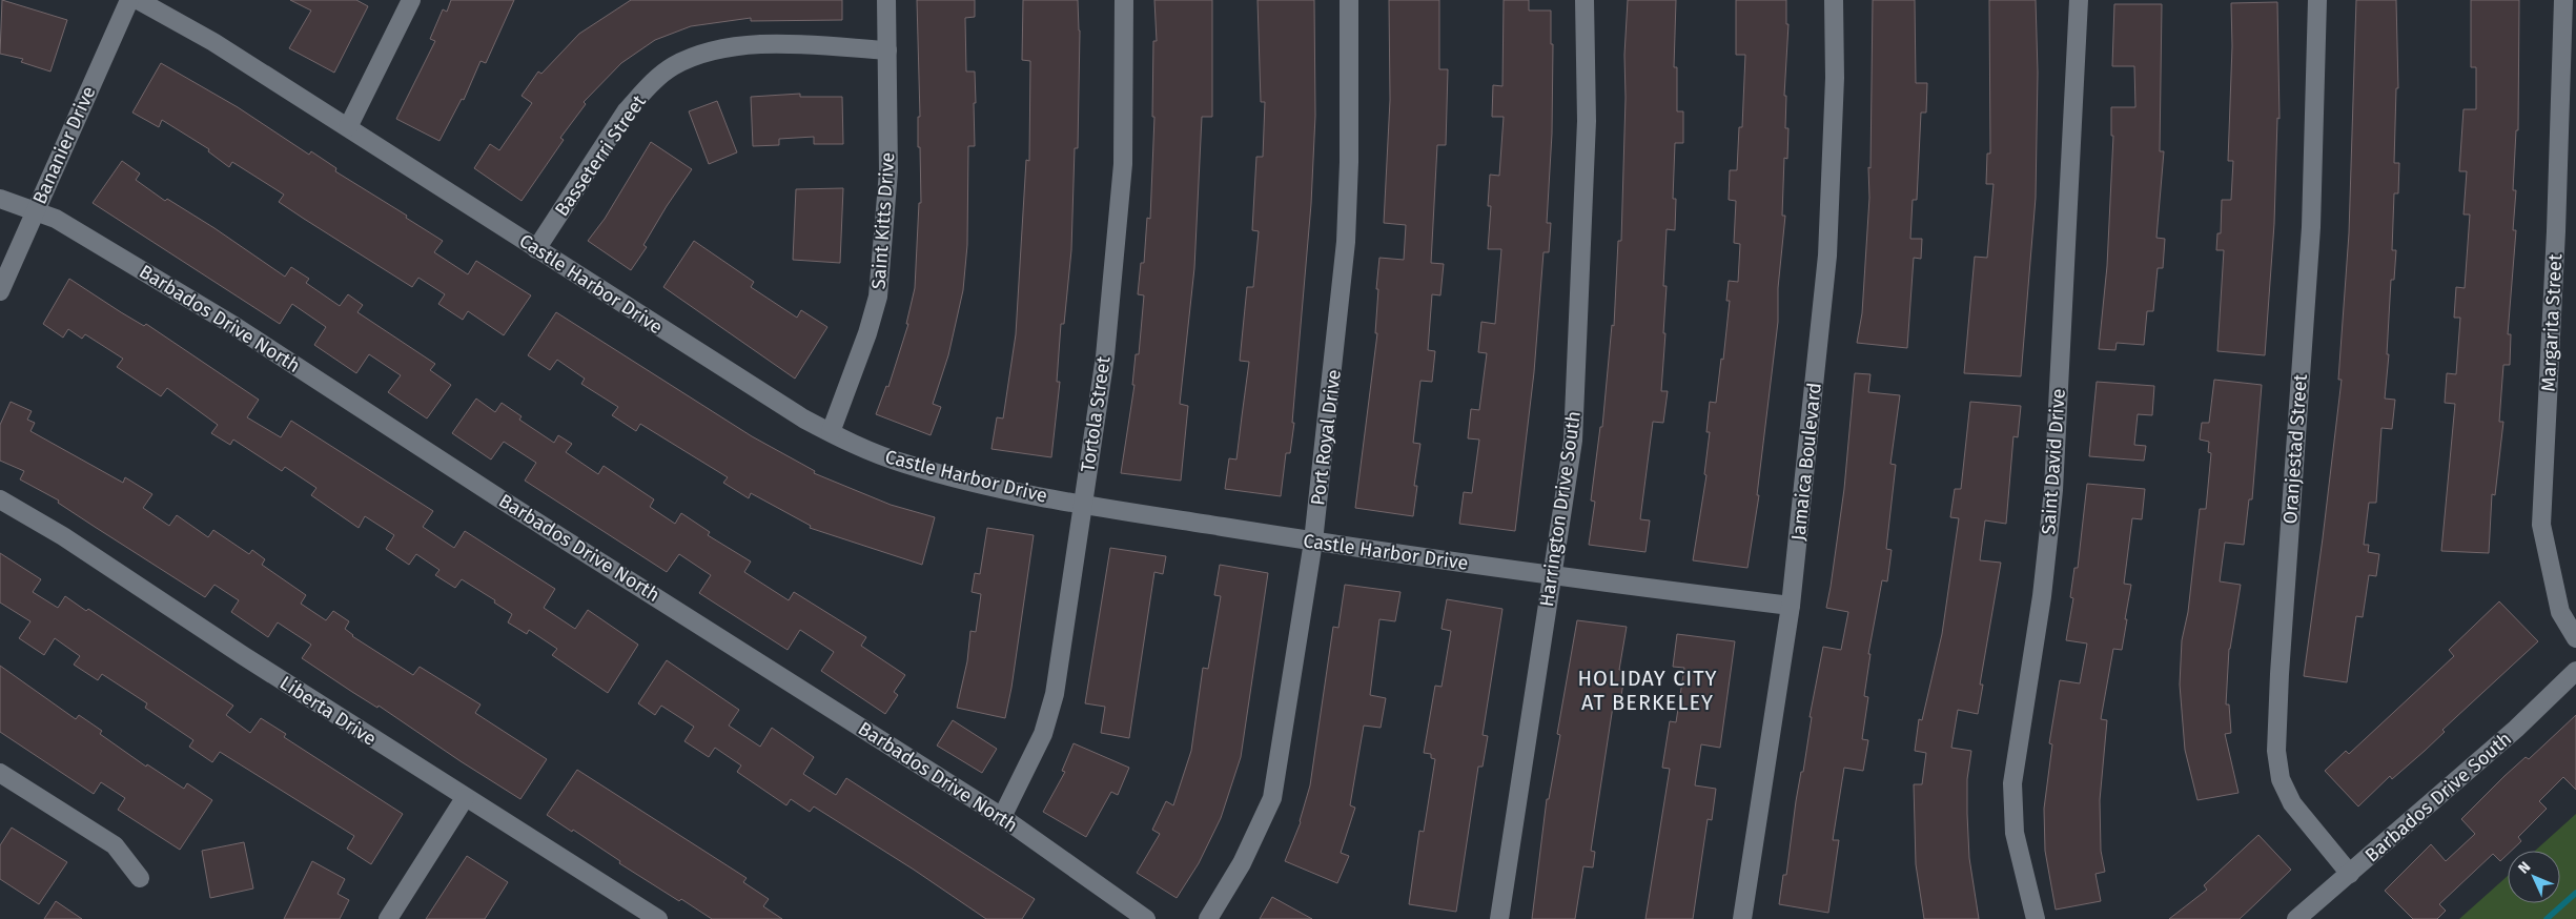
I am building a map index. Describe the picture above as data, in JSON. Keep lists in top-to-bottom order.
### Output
{
  "streets": {
    "street": [
      "Bananier Drive",
      "Basseterri Street",
      "Saint Kitts Drive",
      "Castle Harbor Drive",
      "Barbados Drive North",
      "Margarita Street",
      "Tortola Street",
      "Port Royal Drive",
      "Oranjestad Street",
      "Jamaica Boulevard",
      "Saint David Drive",
      "Harrington Drive South",
      "Liberta Drive",
      "Barbados Drive South"
    ]
  },
  "crossings": [
    ["Bananier Drive", "Barbados Drive North"],
    ["Basseterri Street", "Saint Kitts Drive"],
    ["Basseterri Street", "Castle Harbor Drive"],
    ["Saint Kitts Drive", "Castle Harbor Drive"],
    ["Castle Harbor Drive", "Tortola Street"],
    ["Castle Harbor Drive", "Port Royal Drive"],
    ["Castle Harbor Drive", "Jamaica Boulevard"],
    ["Castle Harbor Drive", "Harrington Drive South"],
    ["Barbados Drive North", "Tortola Street"],
    ["Oranjestad Street", "Barbados Drive South"]
  ],
  "districts": ["HOLIDAY CITY AT BERKELEY"],
  "north": "top left"
}
